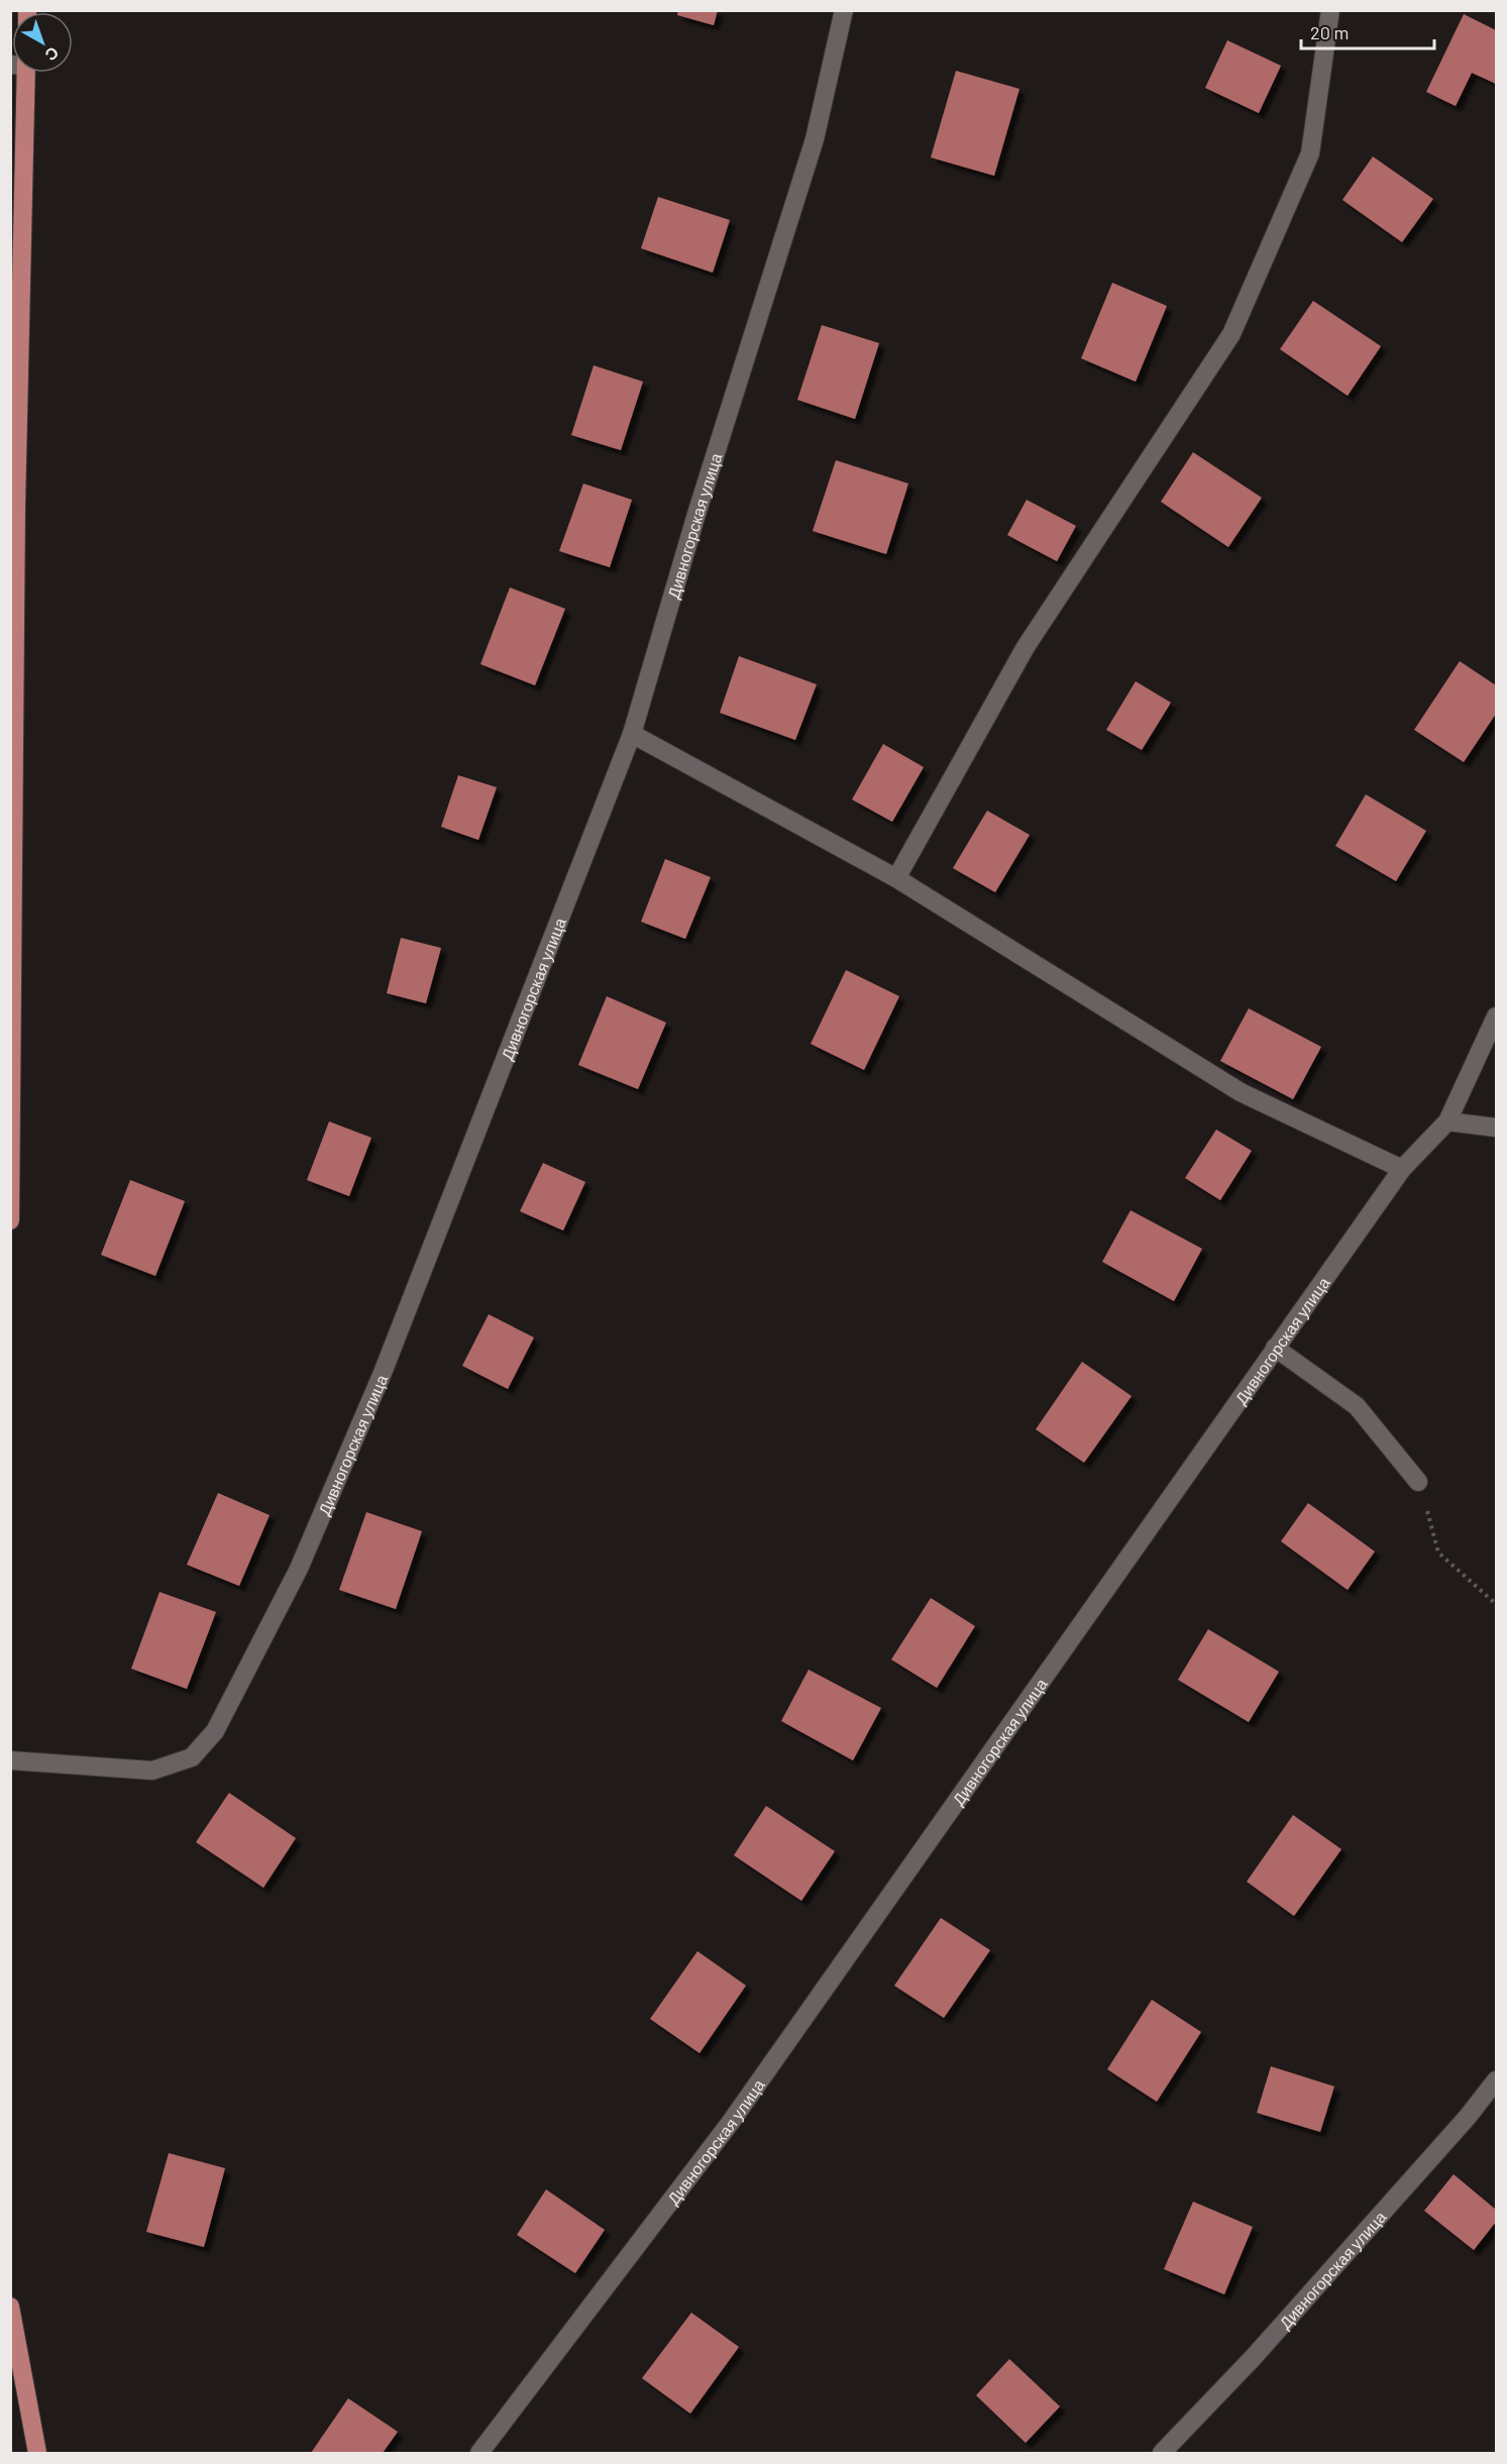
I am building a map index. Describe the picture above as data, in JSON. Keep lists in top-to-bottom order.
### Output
{
  "streets": {
    "street": ["Дивногорская улица"]
  },
  "scale_bar": "20 m",
  "north": "bottom right"
}
